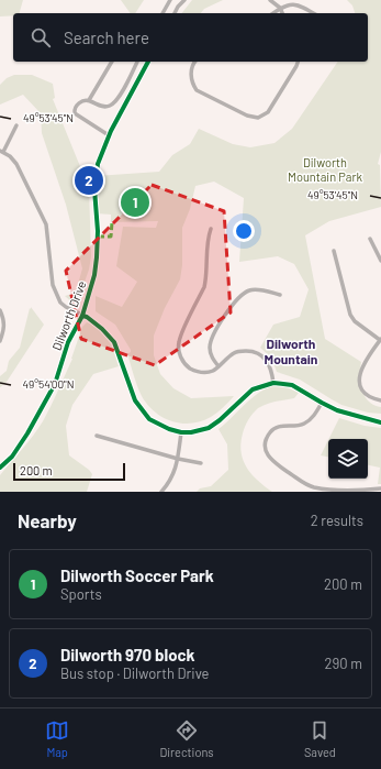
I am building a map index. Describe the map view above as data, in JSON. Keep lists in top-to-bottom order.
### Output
{
  "streets": {
    "street": ["Dilworth Drive"]
  },
  "districts": ["Dilworth Mountain"],
  "parks": ["Dilworth Mountain Park"],
  "scale_bar": "200 m",
  "page": {
    "search": "Search here",
    "pins": ["2", "1"],
    "scale": "200 m",
    "heading": ["Nearby", "2 results"],
    "list": [
      {
        "mark": "1",
        "name": "Dilworth Soccer Park",
        "note": "Sports",
        "value": "200 m"
      },
      {
        "mark": "2",
        "name": "Dilworth 970 block",
        "note": "Bus stop · Dilworth Drive",
        "value": "290 m"
      }
    ],
    "nav": ["Map", "Directions", "Saved"]
  },
  "coordinates": ["49°53'45\"N", "49°54'00\"N"]
}
